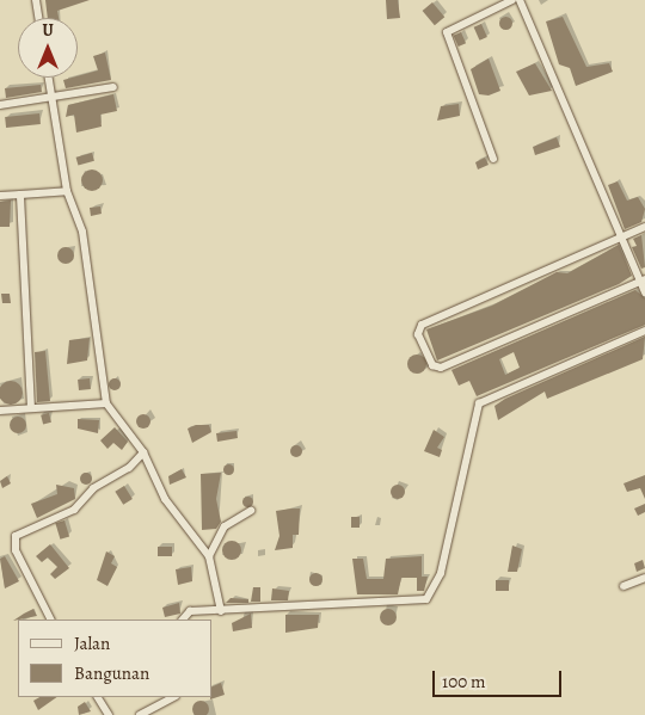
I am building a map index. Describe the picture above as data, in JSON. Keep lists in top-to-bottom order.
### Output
{
  "legend": ["Jalan", "Bangunan"],
  "scale_bar": "100 m",
  "north": "top"
}
